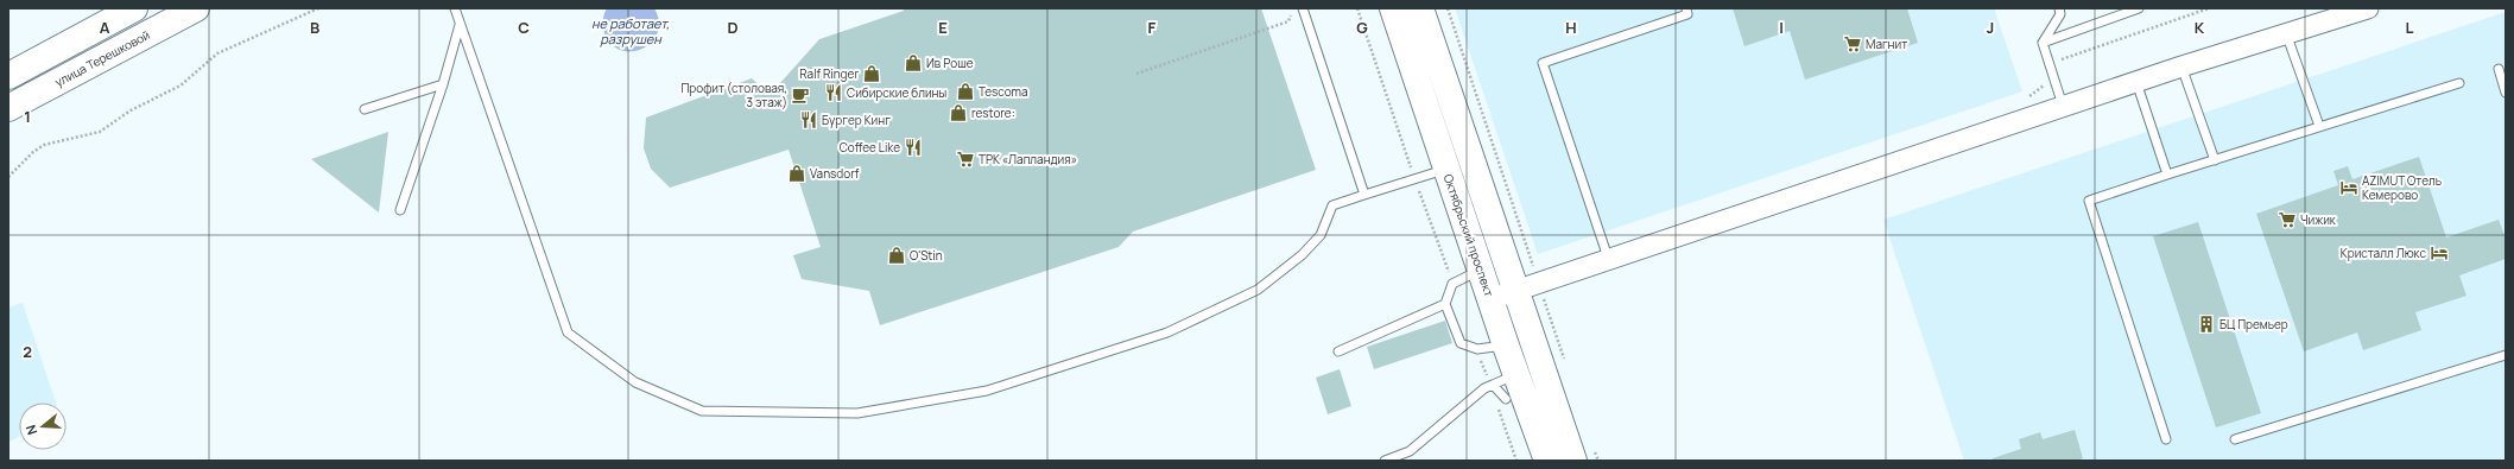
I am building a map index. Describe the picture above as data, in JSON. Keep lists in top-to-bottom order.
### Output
{
  "streets": {
    "main road": ["улица Терешковой", "Октябрьский проспект"]
  },
  "water": ["не работает, разрушен"],
  "places": {
    "supermarket": ["Магнит", "ТРК «Лапландия»", "Чижик"],
    "shop": [
      "Ив Роше",
      "Ralf Ringer",
      "Tescoma",
      "restore:",
      "Vansdorf",
      "O'Stin"
    ],
    "restaurant": ["Сибирские блины", "Бургер Кинг", "Coffee Like"],
    "cafe": ["Профит (столовая, 3 этаж)"],
    "hotel": ["AZIMUT Отель Кемерово", "Кристалл Люкс"],
    "building": ["БЦ Премьер"]
  },
  "north": "left",
  "grid": {
    "columns": [
      "A",
      "B",
      "C",
      "D",
      "E",
      "F",
      "G",
      "H",
      "I",
      "J",
      "K",
      "L"
    ],
    "rows": ["1", "2"]
  }
}
